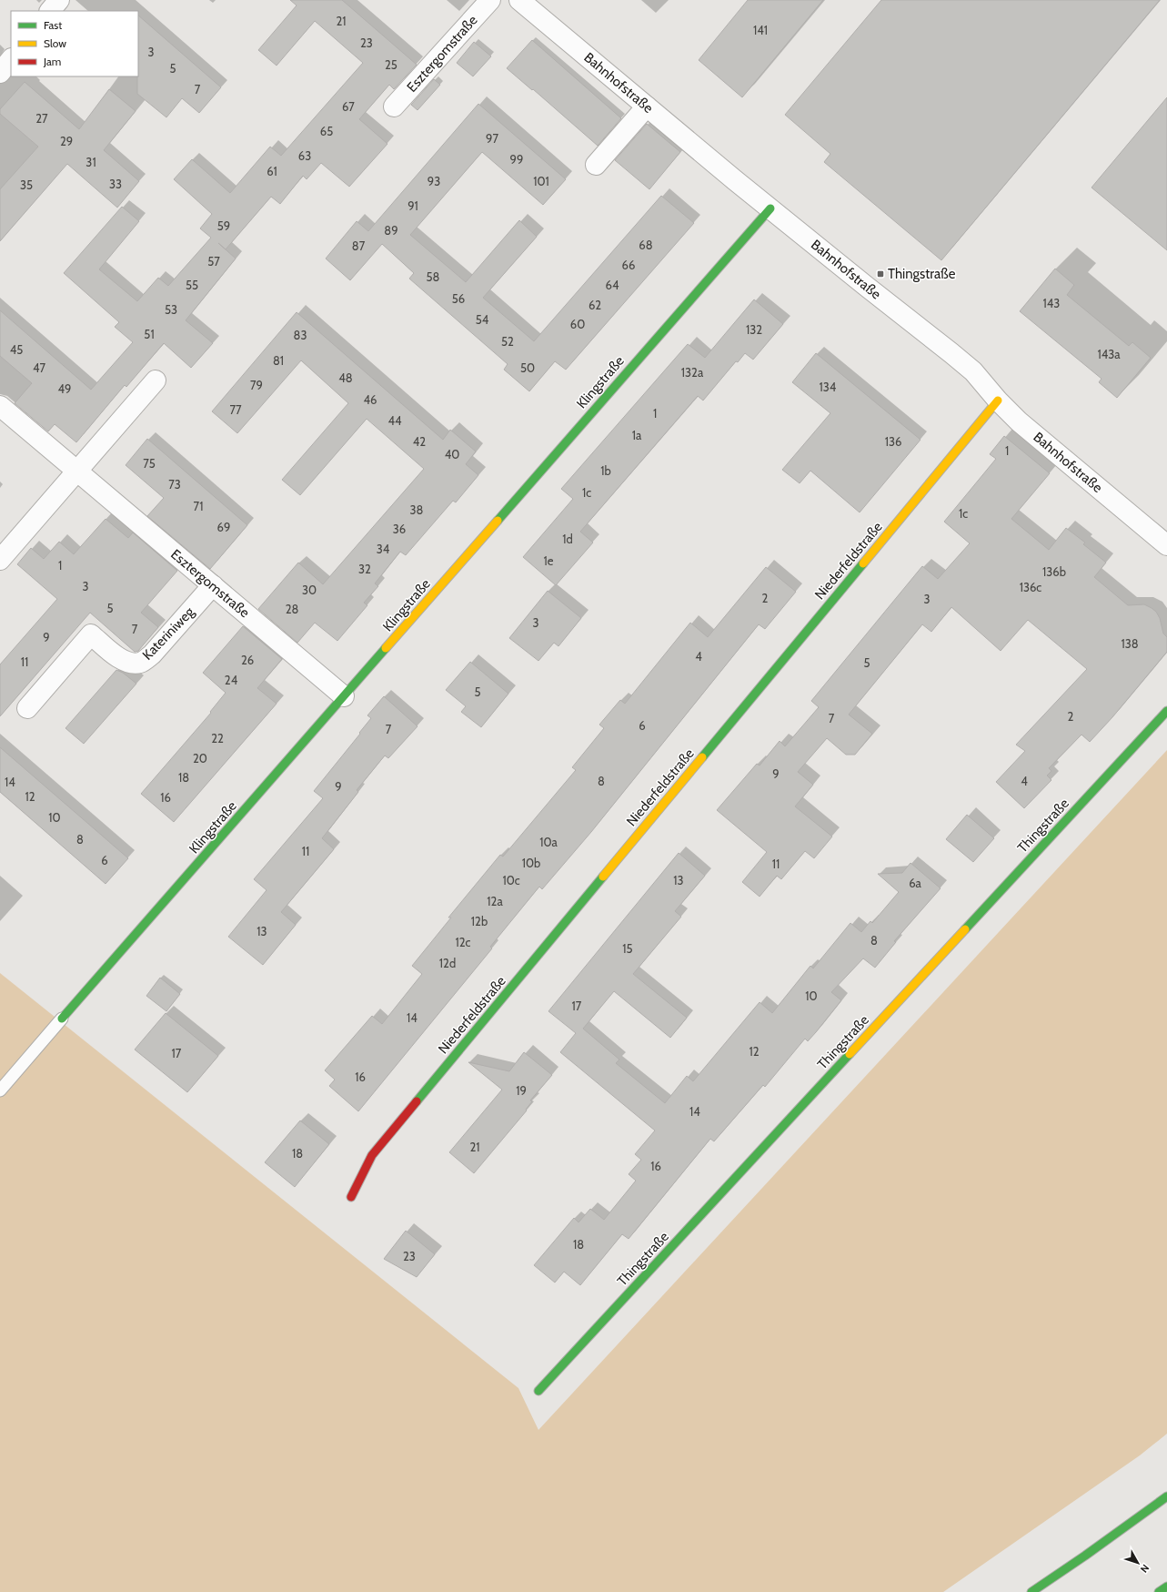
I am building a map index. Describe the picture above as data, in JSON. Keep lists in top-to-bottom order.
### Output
{
  "streets": {
    "main road": ["Klingstraße", "Niederfeldstraße", "Thingstraße"],
    "street": ["Esztergomstraße", "Bahnhofstraße", "Kateriniweg"]
  },
  "crossings": [
    ["Esztergomstraße", "Klingstraße"],
    ["Esztergomstraße", "Kateriniweg"],
    ["Bahnhofstraße", "Klingstraße"],
    ["Bahnhofstraße", "Niederfeldstraße"]
  ],
  "places": {
    "transit": ["Thingstraße"]
  },
  "house_numbers": [
    "21",
    "141",
    "23",
    "3",
    "25",
    "5",
    "7",
    "67",
    "27",
    "65",
    "97",
    "29",
    "63",
    "99",
    "31",
    "61",
    "93",
    "101",
    "33",
    "35",
    "91",
    "59",
    "89",
    "68",
    "87",
    "57",
    "66",
    "58",
    "55",
    "64",
    "56",
    "143",
    "62",
    "53",
    "54",
    "60",
    "132",
    "51",
    "83",
    "52",
    "45",
    "143a",
    "81",
    "47",
    "50",
    "132a",
    "48",
    "79",
    "134",
    "49",
    "46",
    "77",
    "1",
    "44",
    "1a",
    "42",
    "136",
    "1",
    "40",
    "75",
    "1b",
    "73",
    "1c",
    "71",
    "38",
    "1c",
    "69",
    "36",
    "1d",
    "34",
    "1e",
    "1",
    "32",
    "136b",
    "3",
    "136c",
    "30",
    "2",
    "3",
    "5",
    "28",
    "3",
    "7",
    "9",
    "138",
    "4",
    "26",
    "11",
    "5",
    "24",
    "5",
    "2",
    "7",
    "6",
    "7",
    "22",
    "20",
    "9",
    "18",
    "8",
    "4",
    "14",
    "9",
    "12",
    "16",
    "10",
    "8",
    "10a",
    "11",
    "6",
    "10b",
    "11",
    "10c",
    "13",
    "6a",
    "12a",
    "12b",
    "13",
    "8",
    "12c",
    "15",
    "12d",
    "10",
    "17",
    "14",
    "12",
    "17",
    "16",
    "19",
    "14",
    "21",
    "18",
    "16",
    "18",
    "23"
  ],
  "legend": ["Fast", "Slow", "Jam"],
  "north": "bottom right"
}
